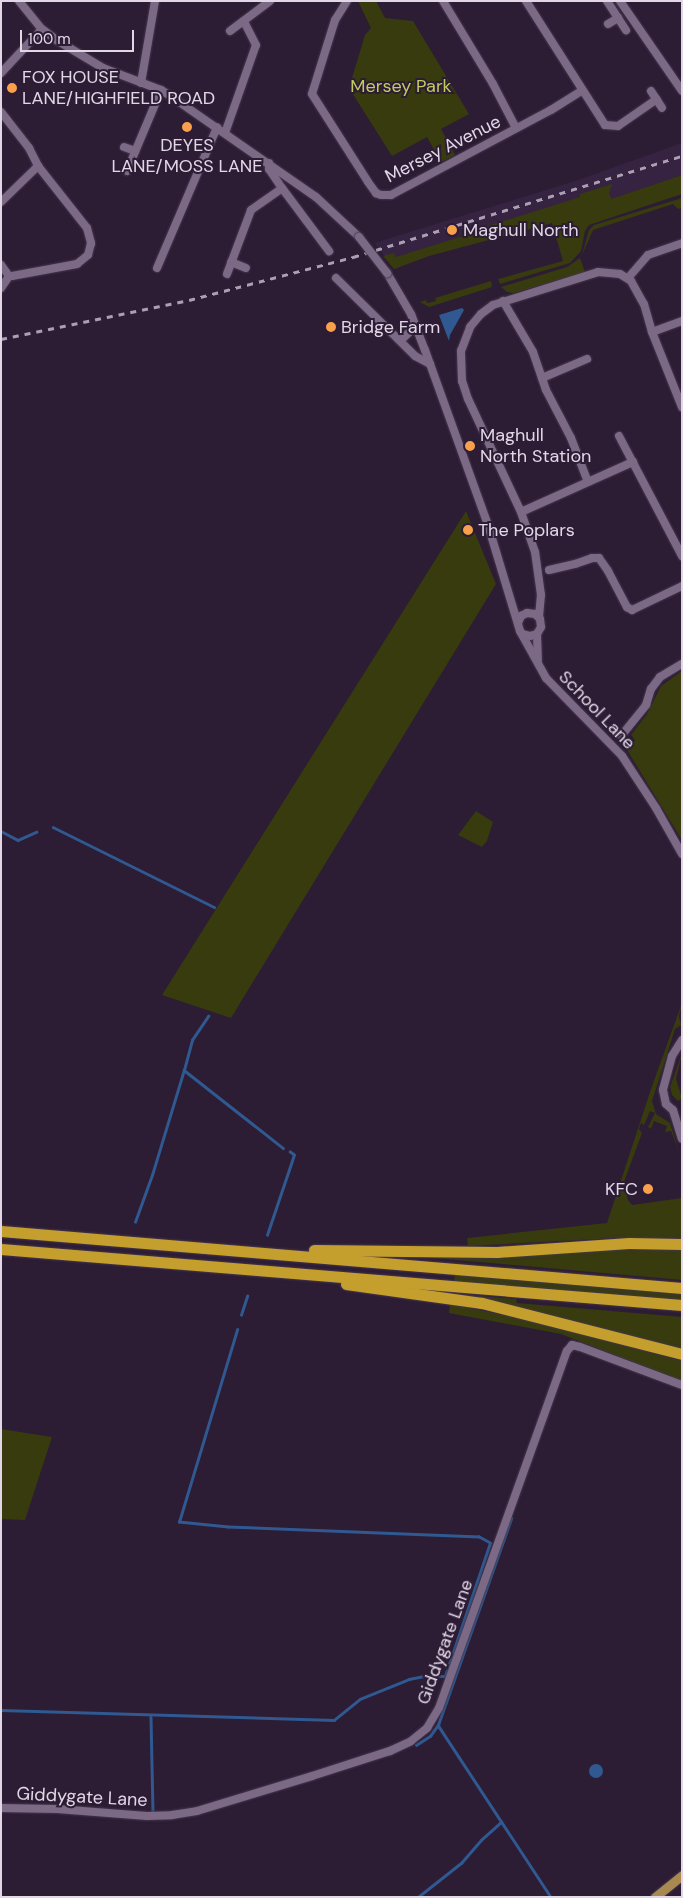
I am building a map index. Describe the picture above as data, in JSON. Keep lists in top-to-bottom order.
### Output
{
  "streets": {
    "street": ["Mersey Avenue", "School Lane", "Giddygate Lane"]
  },
  "parks": ["Mersey Park"],
  "places": [
    "FOX HOUSE LANE/HIGHFIELD ROAD",
    "DEYES LANE/MOSS LANE",
    "Maghull North",
    "Bridge Farm",
    "Maghull North Station",
    "The Poplars",
    "KFC"
  ],
  "scale_bar": "100 m"
}
